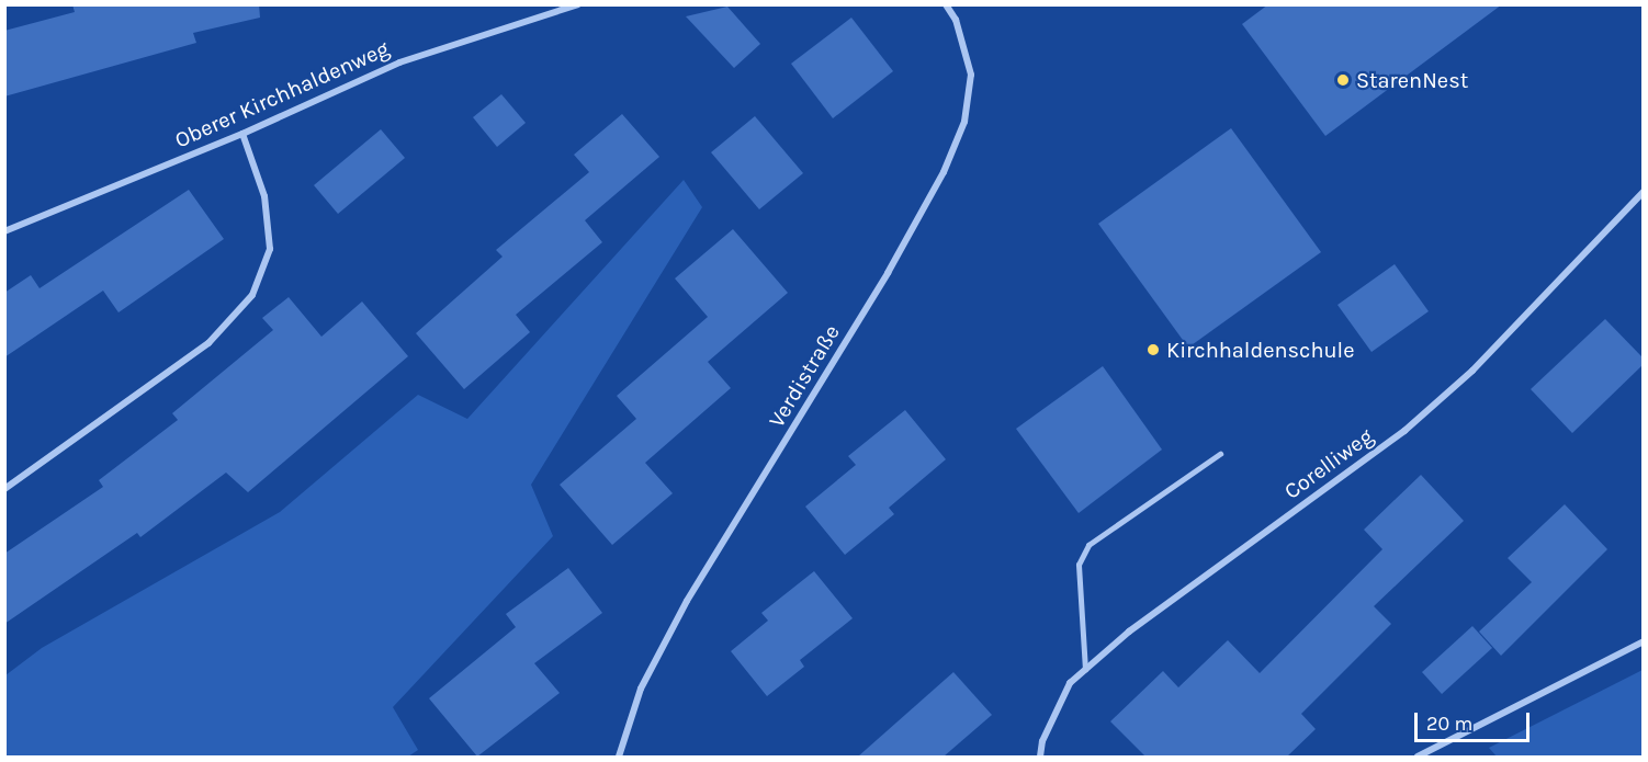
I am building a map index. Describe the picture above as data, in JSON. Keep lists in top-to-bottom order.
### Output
{
  "streets": {
    "street": ["Oberer Kirchhaldenweg", "Verdistraße", "Corelliweg"]
  },
  "places": ["StarenNest", "Kirchhaldenschule"],
  "scale_bar": "20 m"
}
